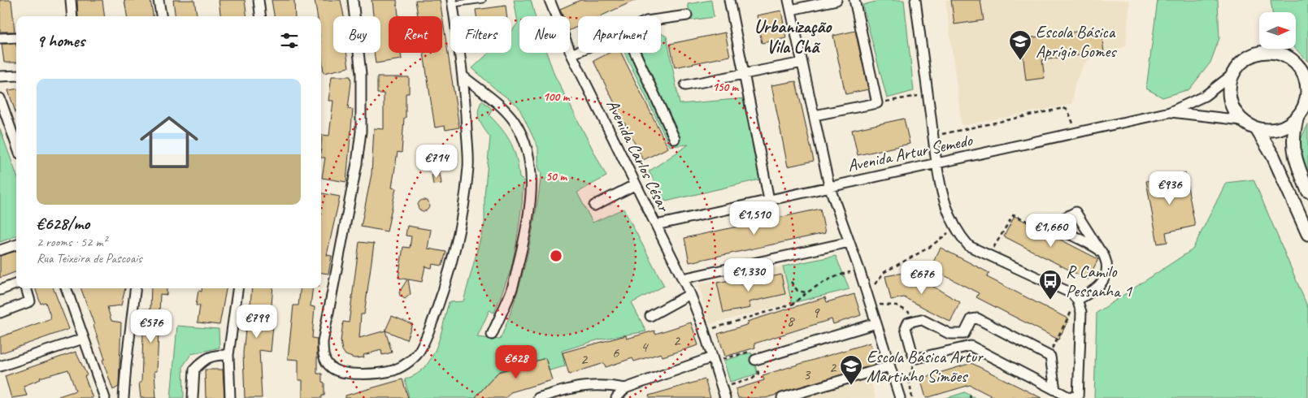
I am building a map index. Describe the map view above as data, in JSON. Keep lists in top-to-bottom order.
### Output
{
  "streets": {
    "street": ["Avenida Artur Semedo", "Avenida Carlos César"]
  },
  "crossings": [
    ["Avenida Artur Semedo", "Avenida Carlos César"]
  ],
  "districts": ["Urbanização Vila Chã"],
  "places": {
    "school or university": ["Escola Básica Aprígio Gomes", "Escola Básica Artur Martinho Simões"],
    "bus stop": ["R Camilo Pessanha 1"]
  },
  "house_numbers": [
    "9",
    "8",
    "2",
    "4",
    "6",
    "2",
    "2",
    "3"
  ],
  "north": "right",
  "page": {
    "chip": [
      "Buy",
      "Rent",
      "Filters",
      "New",
      "Apartment"
    ],
    "heading": "9 homes",
    "list": [
      {
        "name": "€628/mo",
        "note": "2 rooms · 52 m² · Rua Teixeira de Pascoais"
      }
    ],
    "price": [
      "€714",
      "€936",
      "€1,510",
      "€1,660",
      "€1,330",
      "€676",
      "€799",
      "€576",
      "€628"
    ]
  },
  "rings": ["150 m", "100 m", "50 m"]
}
